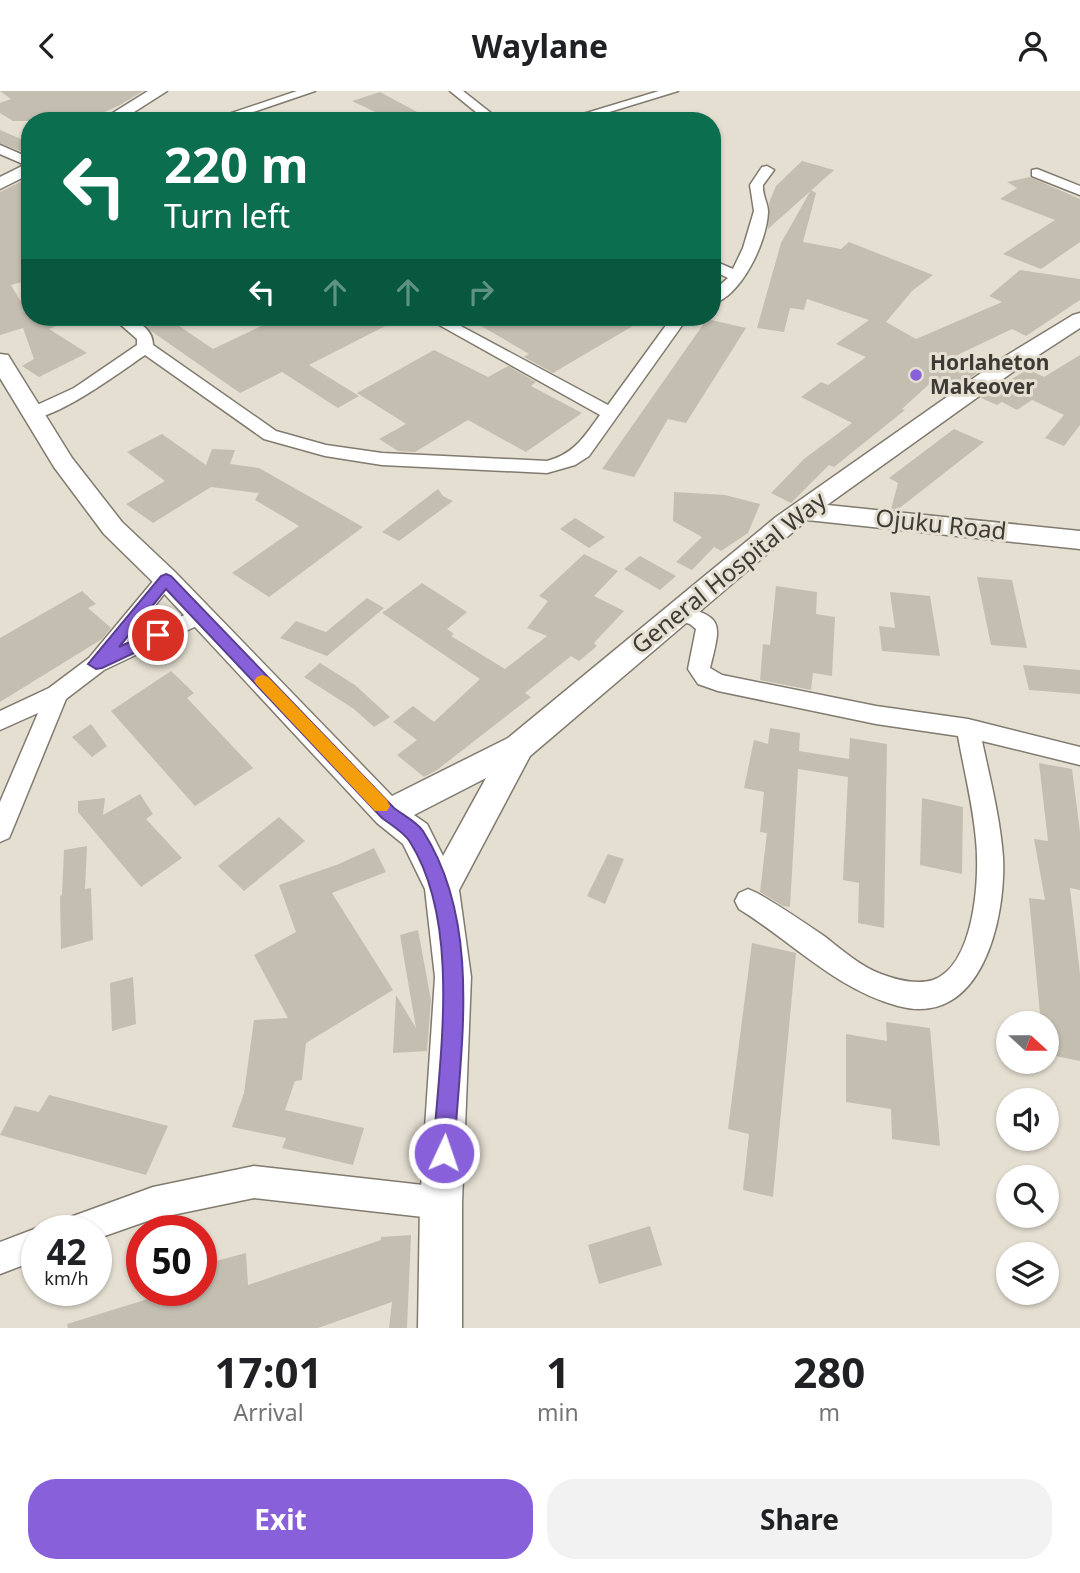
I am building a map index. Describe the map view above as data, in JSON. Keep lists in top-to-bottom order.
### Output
{
  "streets": {
    "main road": ["Ojuku Road", "General Hospital Way"]
  },
  "crossings": [
    ["Ojuku Road", "General Hospital Way"]
  ],
  "places": ["Horlaheton Makeover"],
  "north": "right",
  "page": {
    "header": "Waylane",
    "turn": ["220 m", "Turn left"],
    "speed": "42 km/h",
    "limit": "50",
    "eta": [
      "17:01",
      "Arrival",
      "1",
      "min",
      "280",
      "m"
    ],
    "buttons": ["Exit", "Share"]
  }
}
